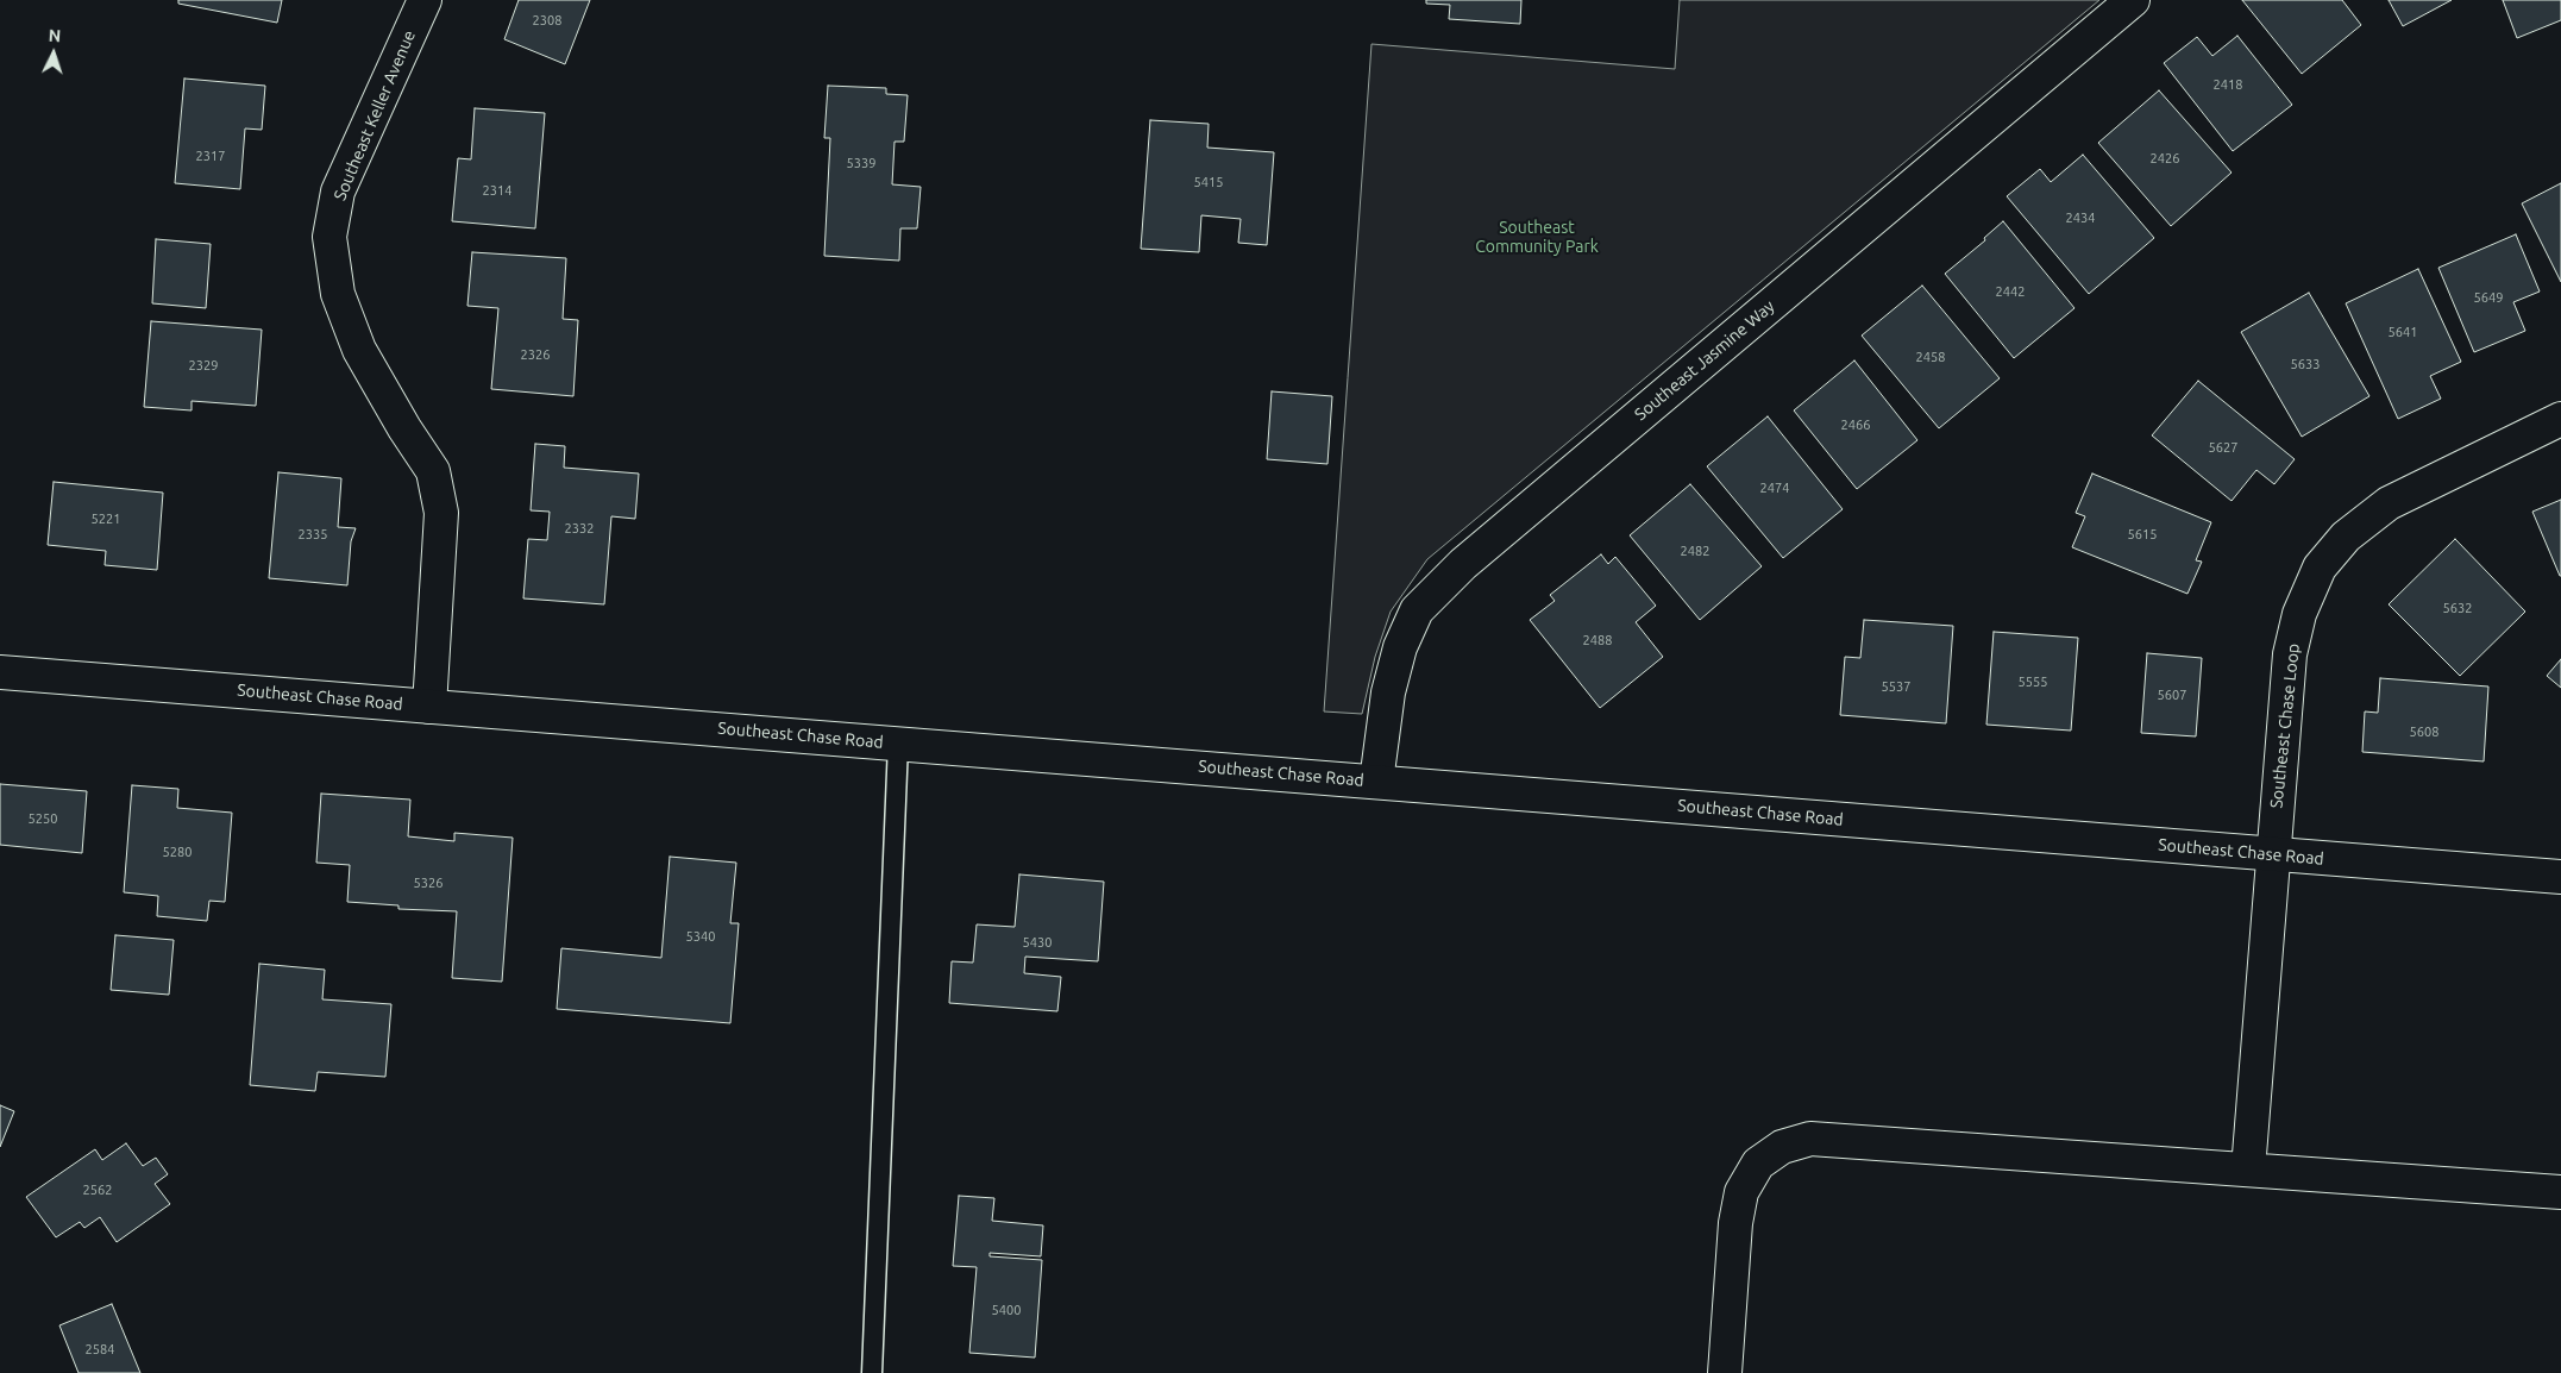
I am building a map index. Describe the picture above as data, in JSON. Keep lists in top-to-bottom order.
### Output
{
  "streets": {
    "street": [
      "Southeast Keller Avenue",
      "Southeast Jasmine Way",
      "Southeast Chase Road",
      "Southeast Chase Loop"
    ]
  },
  "crossings": [
    ["Southeast Keller Avenue", "Southeast Chase Road"],
    ["Southeast Jasmine Way", "Southeast Chase Road"],
    ["Southeast Chase Road", "Southeast Chase Loop"]
  ],
  "parks": ["Southeast Community Park"],
  "house_numbers": [
    "2308",
    "2418",
    "2317",
    "2426",
    "5339",
    "5415",
    "2314",
    "2434",
    "2442",
    "5649",
    "5641",
    "2326",
    "2458",
    "5633",
    "2329",
    "2466",
    "5627",
    "2474",
    "5221",
    "2332",
    "2335",
    "5615",
    "2482",
    "5632",
    "2488",
    "5555",
    "5537",
    "5607",
    "5608",
    "5250",
    "5280",
    "5326",
    "5340",
    "5430",
    "2562",
    "5400",
    "2584"
  ],
  "north": "top"
}
